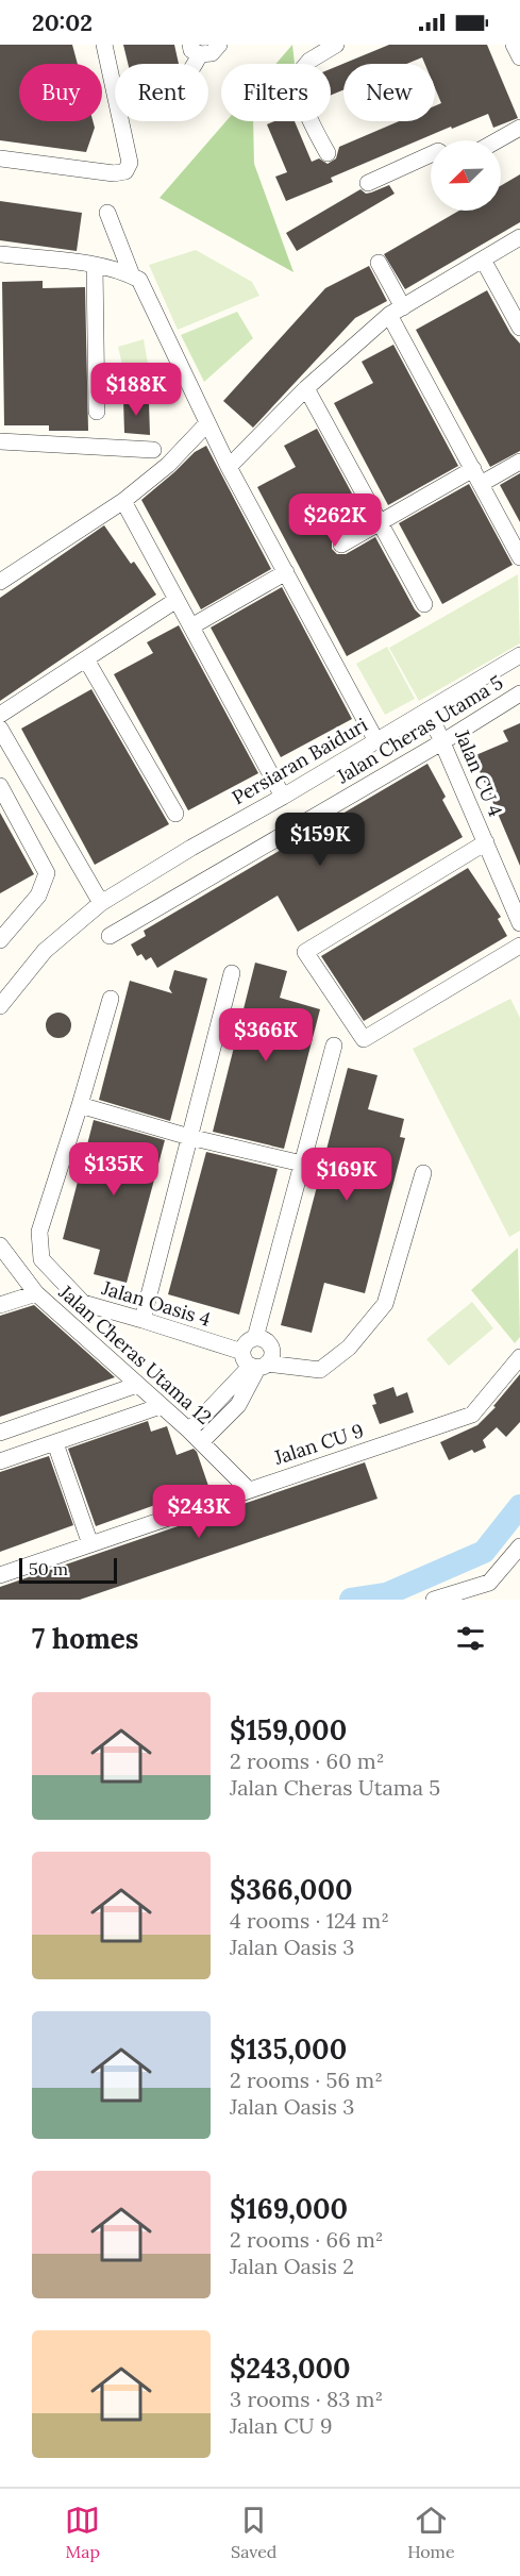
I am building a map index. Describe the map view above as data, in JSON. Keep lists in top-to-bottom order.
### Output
{
  "streets": {
    "street": [
      "Jalan Cheras Utama 5",
      "Persiaran Baiduri",
      "Jalan CU 4",
      "Jalan Oasis 4",
      "Jalan Cheras Utama 12",
      "Jalan CU 9"
    ]
  },
  "crossings": [
    ["Jalan Cheras Utama 5", "Jalan CU 4"],
    ["Persiaran Baiduri", "Jalan CU 4"],
    ["Jalan Cheras Utama 12", "Jalan CU 9"]
  ],
  "scale_bar": "50 m",
  "north": "bottom left",
  "page": {
    "status": "20:02",
    "chip": [
      "Buy",
      "Rent",
      "Filters",
      "New"
    ],
    "price": [
      "$188K",
      "$262K",
      "$159K",
      "$366K",
      "$135K",
      "$169K",
      "$243K"
    ],
    "scale": "50 m",
    "heading": "7 homes",
    "list": [
      {
        "name": "$159,000",
        "note": "2 rooms · 60 m² · Jalan Cheras Utama 5"
      },
      {
        "name": "$366,000",
        "note": "4 rooms · 124 m² · Jalan Oasis 3"
      },
      {
        "name": "$135,000",
        "note": "2 rooms · 56 m² · Jalan Oasis 3"
      },
      {
        "name": "$169,000",
        "note": "2 rooms · 66 m² · Jalan Oasis 2"
      },
      {
        "name": "$243,000",
        "note": "3 rooms · 83 m² · Jalan CU 9"
      }
    ],
    "tabs": ["Map", "Saved", "Home"]
  }
}
